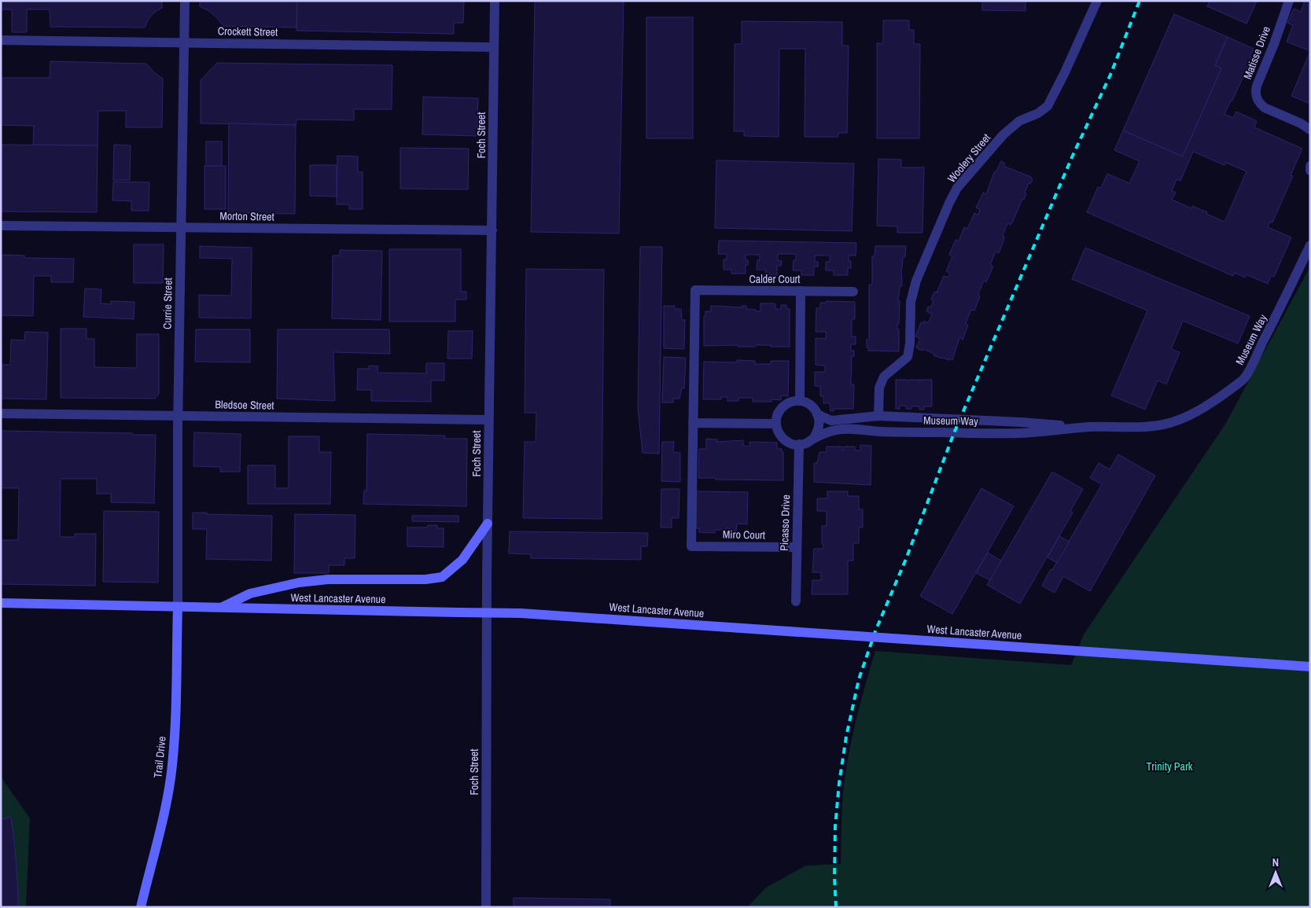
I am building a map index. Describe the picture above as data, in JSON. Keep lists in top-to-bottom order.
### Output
{
  "streets": {
    "main road": ["West Lancaster Avenue", "Trail Drive"],
    "street": [
      "Crockett Street",
      "Matisse Drive",
      "Foch Street",
      "Woolery Street",
      "Morton Street",
      "Calder Court",
      "Currie Street",
      "Museum Way",
      "Bledsoe Street",
      "Picasso Drive",
      "Miro Court"
    ]
  },
  "crossings": [
    ["Crockett Street", "Foch Street"],
    ["Crockett Street", "Currie Street"],
    ["Foch Street", "Morton Street"],
    ["Foch Street", "Bledsoe Street"],
    ["Woolery Street", "Museum Way"],
    ["Morton Street", "Currie Street"],
    ["Calder Court", "Miro Court"],
    ["Currie Street", "Bledsoe Street"],
    ["Currie Street", "West Lancaster Avenue"],
    ["Currie Street", "Trail Drive"],
    ["Museum Way", "Picasso Drive"],
    ["Picasso Drive", "Miro Court"],
    ["West Lancaster Avenue", "Trail Drive"]
  ],
  "parks": ["Trinity Park"],
  "north": "top"
}
